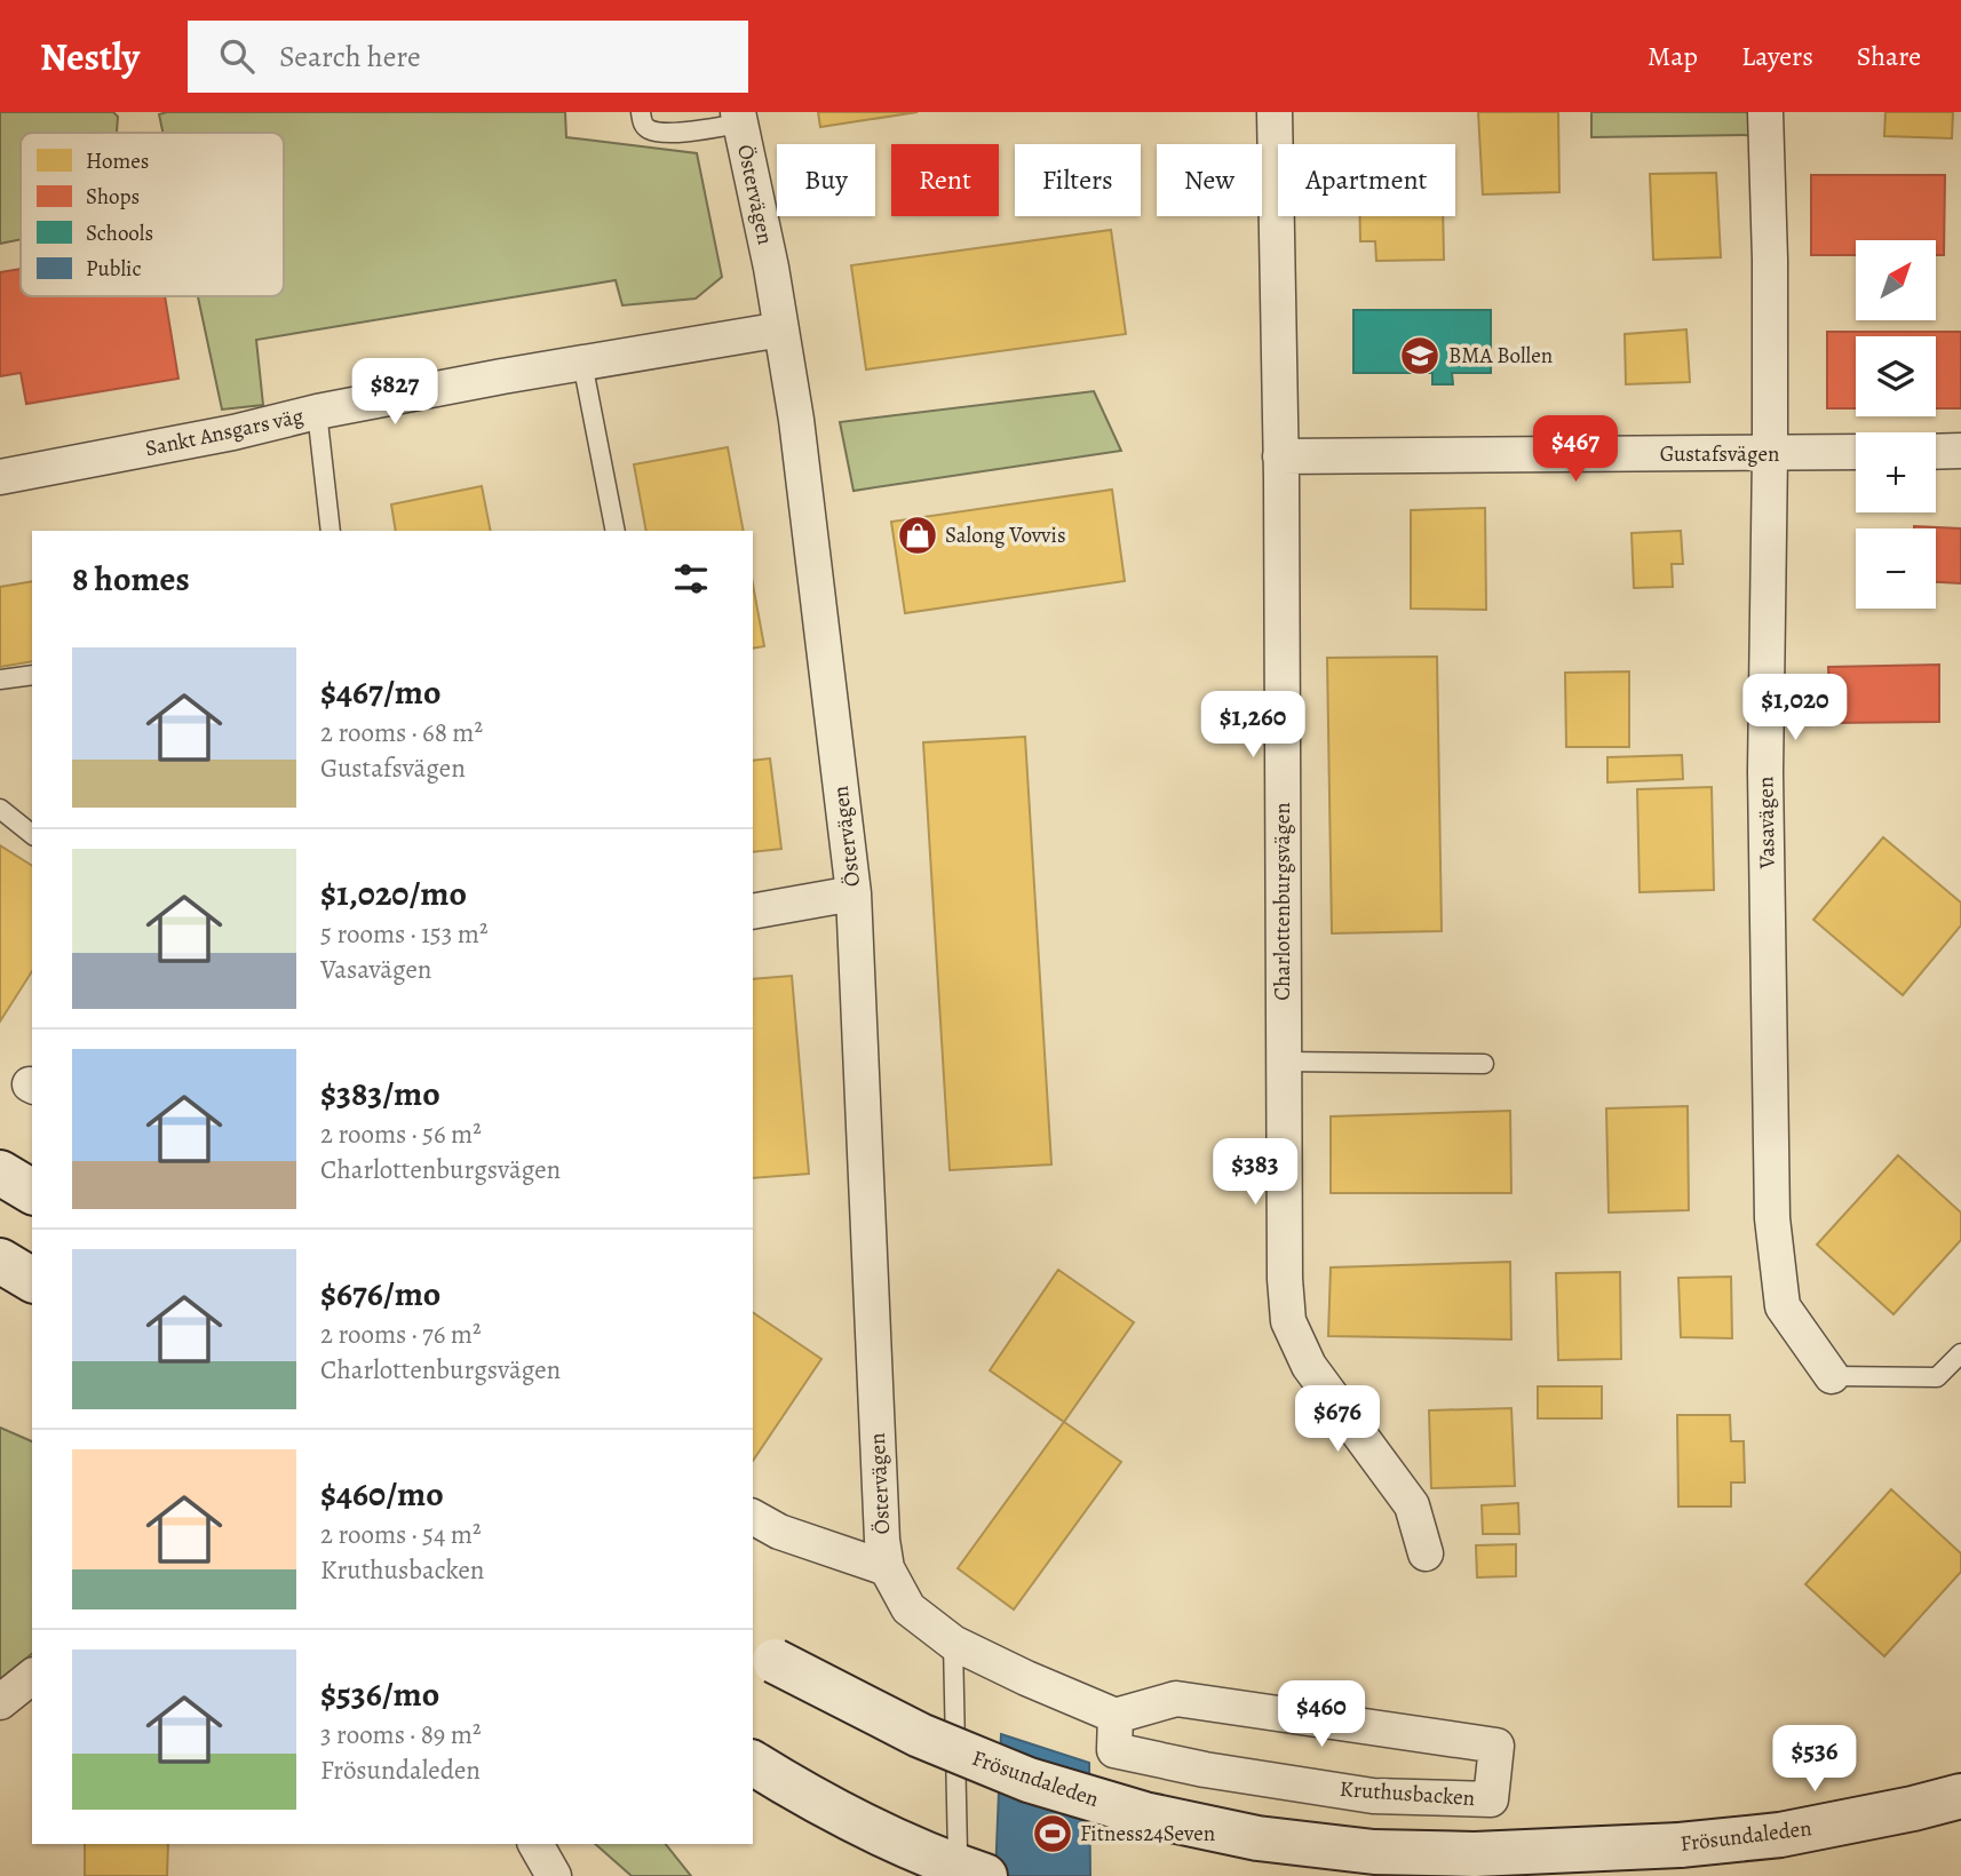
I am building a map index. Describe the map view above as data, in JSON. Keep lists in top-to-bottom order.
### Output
{
  "streets": {
    "main road": ["Frösundaleden"],
    "street": [
      "Östervägen",
      "Sankt Ansgars väg",
      "Gustafsvägen",
      "Vasavägen",
      "Charlottenburgsvägen",
      "Kruthusbacken"
    ]
  },
  "crossings": [
    ["Östervägen", "Sankt Ansgars väg"],
    ["Gustafsvägen", "Vasavägen"],
    ["Gustafsvägen", "Charlottenburgsvägen"]
  ],
  "places": {
    "school or university": ["BMA Bollen"],
    "shop": ["Salong Vovvis"],
    "sports": ["Fitness24Seven"]
  },
  "legend": [
    "Homes",
    "Shops",
    "Schools",
    "Public"
  ],
  "north": "top right",
  "page": {
    "header": "Nestly",
    "search": "Search here",
    "nav": ["Map", "Layers", "Share"],
    "chip": [
      "Buy",
      "Rent",
      "Filters",
      "New",
      "Apartment"
    ],
    "map_buttons": ["+", "−"],
    "price": [
      "$827",
      "$467",
      "$1,020",
      "$1,260",
      "$383",
      "$676",
      "$460",
      "$536"
    ],
    "heading": "8 homes",
    "list": [
      {
        "name": "$467/mo",
        "note": "2 rooms · 68 m² · Gustafsvägen"
      },
      {
        "name": "$1,020/mo",
        "note": "5 rooms · 153 m² · Vasavägen"
      },
      {
        "name": "$383/mo",
        "note": "2 rooms · 56 m² · Charlottenburgsvägen"
      },
      {
        "name": "$676/mo",
        "note": "2 rooms · 76 m² · Charlottenburgsvägen"
      },
      {
        "name": "$460/mo",
        "note": "2 rooms · 54 m² · Kruthusbacken"
      },
      {
        "name": "$536/mo",
        "note": "3 rooms · 89 m² · Frösundaleden"
      }
    ]
  }
}
